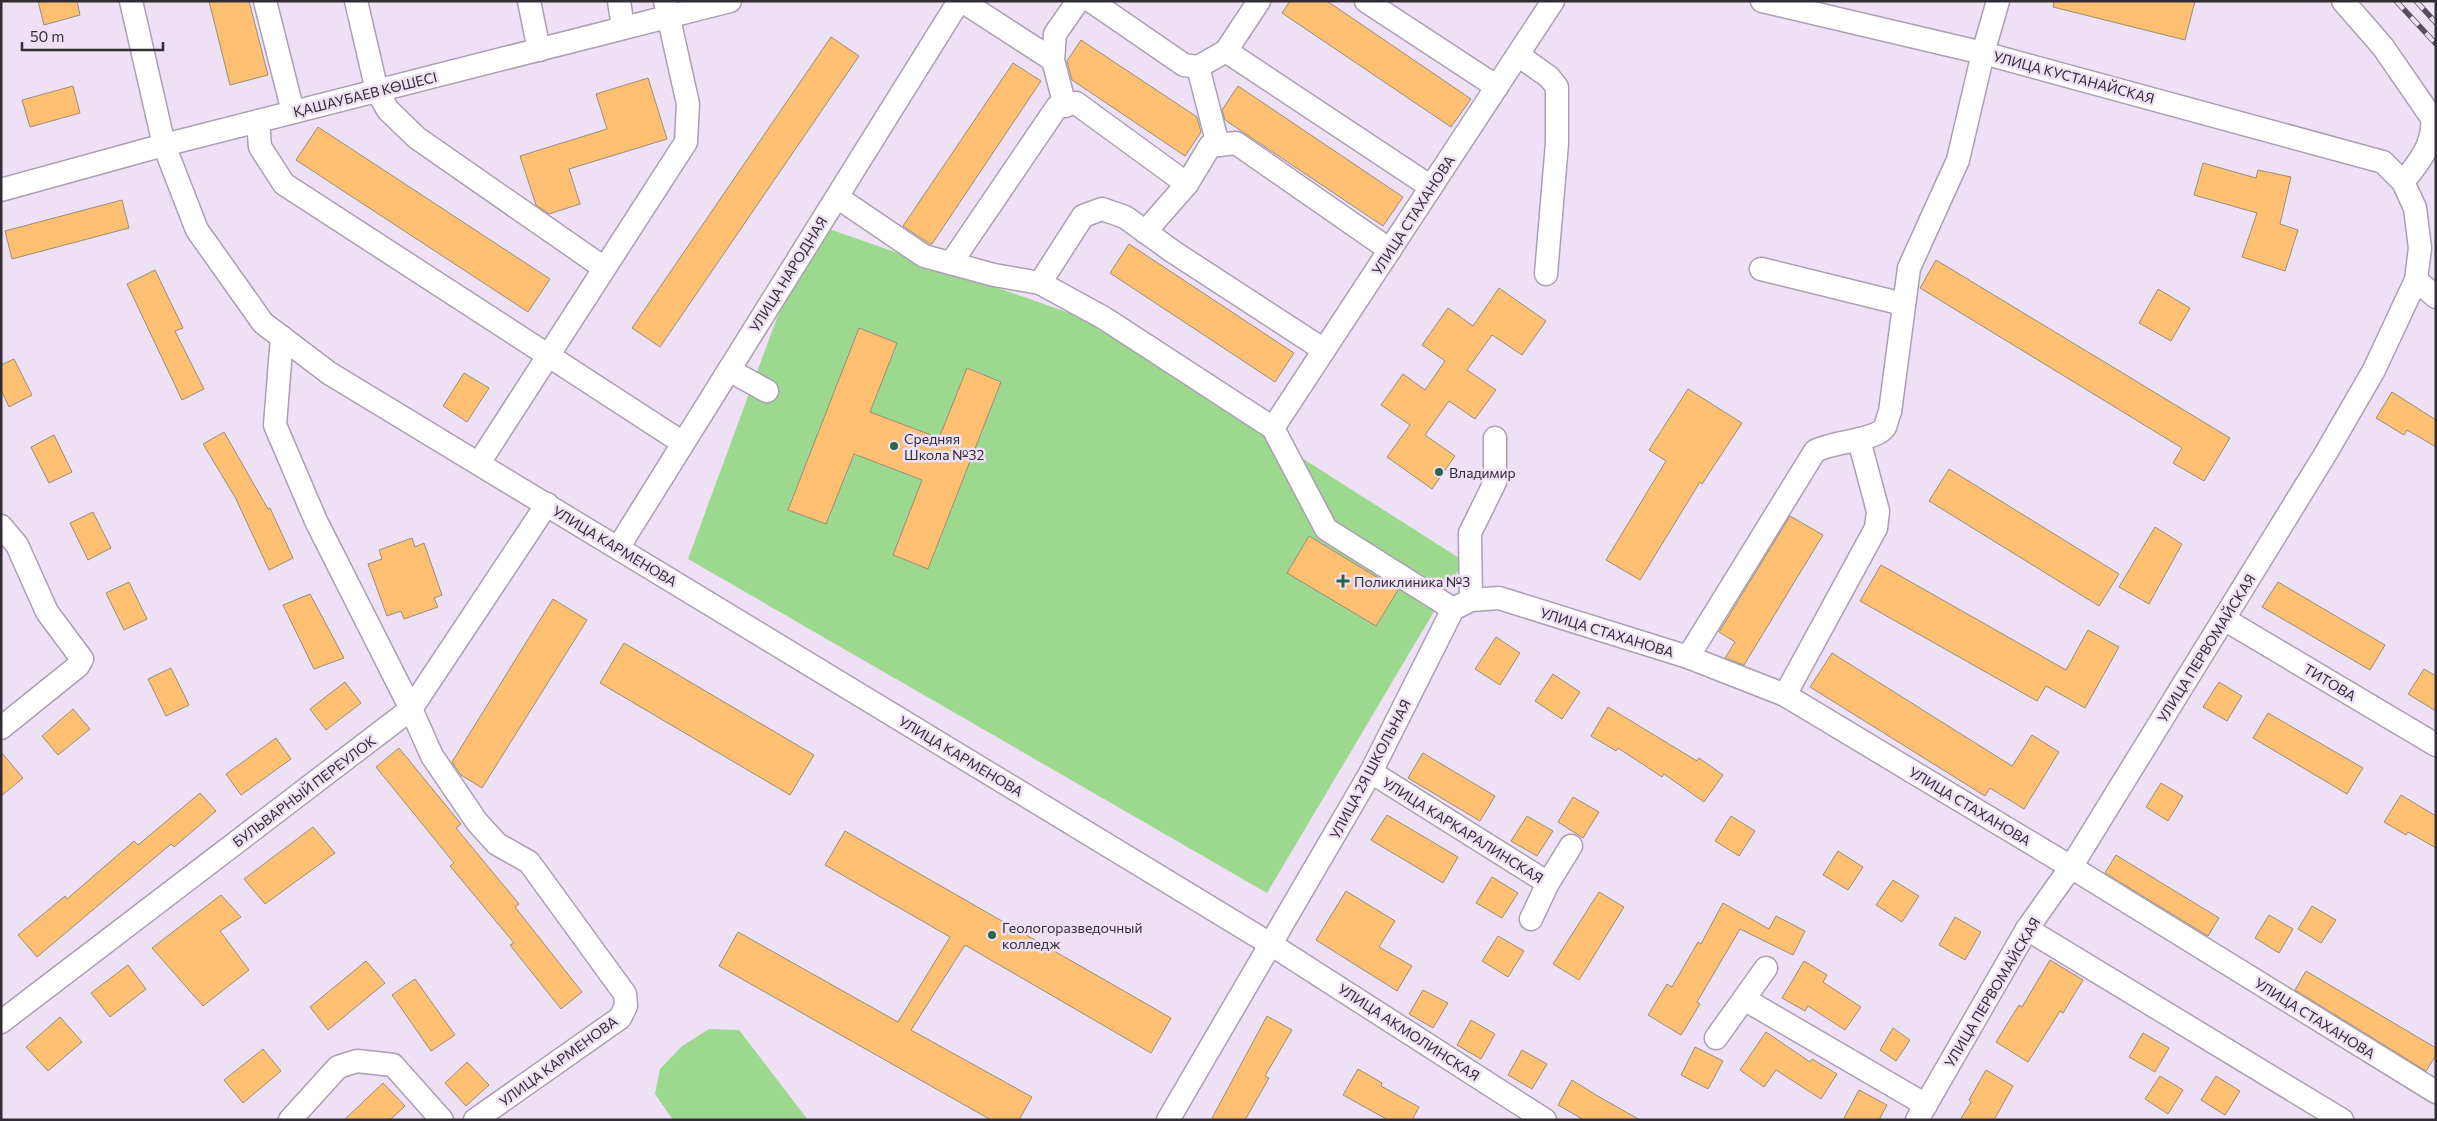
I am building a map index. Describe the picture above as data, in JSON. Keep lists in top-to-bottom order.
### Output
{
  "streets": {
    "street": [
      "УЛИЦА КУСТАНАЙСКАЯ",
      "ҚАШАУБАЕВ КӨШЕСІ",
      "УЛИЦА СТАХАНОВА",
      "УЛИЦА НАРОДНАЯ",
      "УЛИЦА КАРМЕНОВА",
      "УЛИЦА ПЕРВОМАЙСКАЯ",
      "ТИТОВА",
      "УЛИЦА 2Я ШКОЛЬНАЯ",
      "БУЛЬВАРНЫЙ ПЕРЕУЛОК",
      "УЛИЦА КАРКАРАЛИНСКАЯ",
      "УЛИЦА АКМОЛИНСКАЯ"
    ]
  },
  "crossings": [
    ["УЛИЦА КУСТАНАЙСКАЯ", "УЛИЦА ПЕРВОМАЙСКАЯ"],
    ["ҚАШАУБАЕВ КӨШЕСІ", "УЛИЦА КАРМЕНОВА"],
    ["УЛИЦА СТАХАНОВА", "УЛИЦА ПЕРВОМАЙСКАЯ"],
    ["УЛИЦА СТАХАНОВА", "УЛИЦА 2Я ШКОЛЬНАЯ"],
    ["УЛИЦА НАРОДНАЯ", "УЛИЦА КАРМЕНОВА"],
    ["УЛИЦА КАРМЕНОВА", "УЛИЦА 2Я ШКОЛЬНАЯ"],
    ["УЛИЦА КАРМЕНОВА", "БУЛЬВАРНЫЙ ПЕРЕУЛОК"],
    ["УЛИЦА КАРМЕНОВА", "УЛИЦА АКМОЛИНСКАЯ"],
    ["УЛИЦА ПЕРВОМАЙСКАЯ", "ТИТОВА"],
    ["УЛИЦА 2Я ШКОЛЬНАЯ", "УЛИЦА КАРКАРАЛИНСКАЯ"],
    ["УЛИЦА 2Я ШКОЛЬНАЯ", "УЛИЦА АКМОЛИНСКАЯ"]
  ],
  "places": {
    "other": ["Средняя Школа №32", "Владимир", "Геологоразведочный колледж"],
    "health": ["Поликлиника №3"]
  },
  "scale_bar": "50 m"
}
